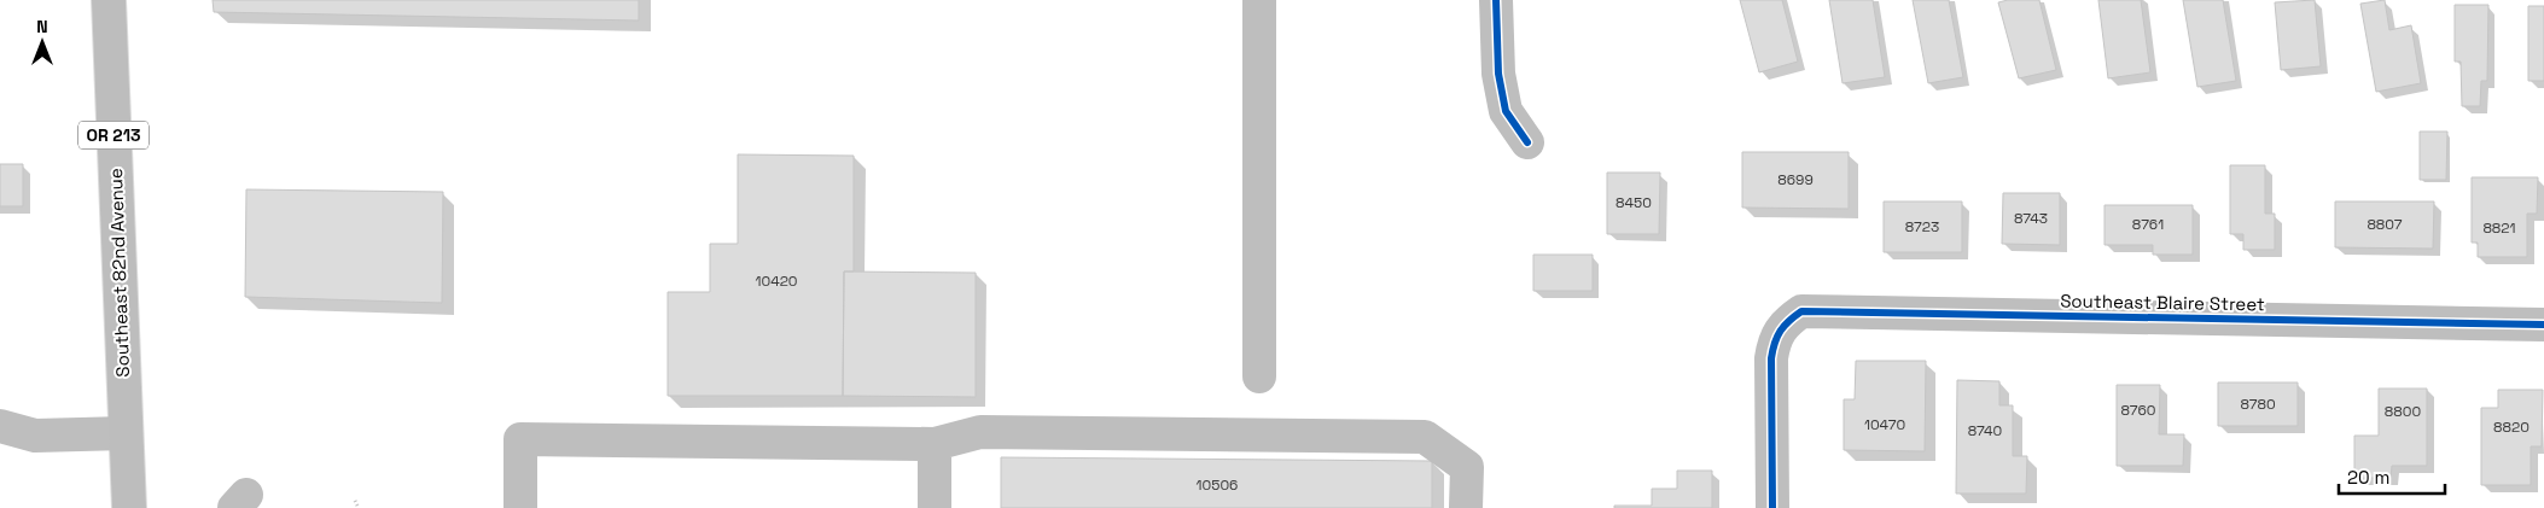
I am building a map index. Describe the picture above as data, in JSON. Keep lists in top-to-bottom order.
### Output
{
  "streets": {
    "main road": ["OR 213", "Southeast 82nd Avenue"],
    "street": ["Southeast Blaire Street"]
  },
  "house_numbers": [
    "8699",
    "8450",
    "8743",
    "8761",
    "8807",
    "8723",
    "8821",
    "10420",
    "8780",
    "8760",
    "8800",
    "10470",
    "8820",
    "8740",
    "10506"
  ],
  "scale_bar": "20 m",
  "north": "top"
}
